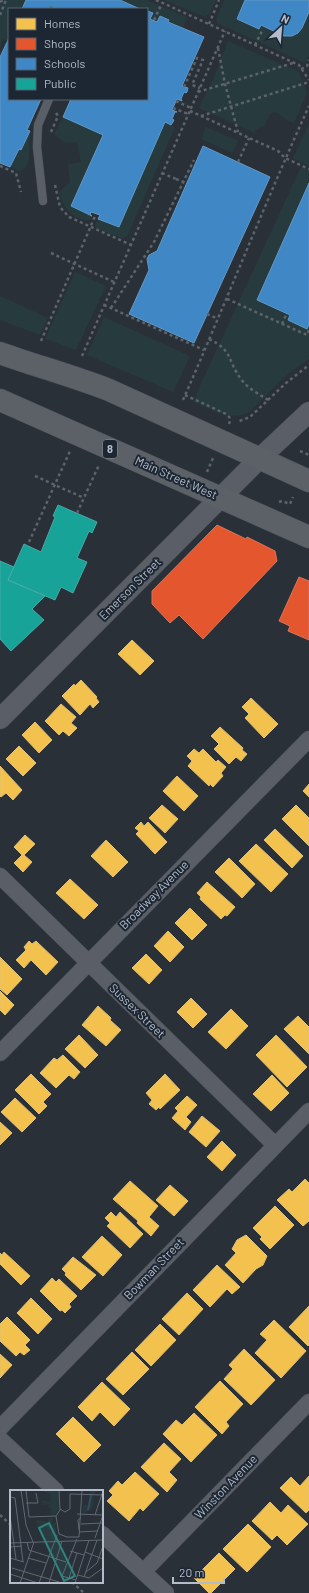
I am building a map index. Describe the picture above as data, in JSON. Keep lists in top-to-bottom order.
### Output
{
  "streets": {
    "main road": ["8", "Main Street West"],
    "street": [
      "Emerson Street",
      "Broadway Avenue",
      "Sussex Street",
      "Bowman Street",
      "Winston Avenue"
    ]
  },
  "crossings": [
    ["Main Street West", "Emerson Street"],
    ["Broadway Avenue", "Sussex Street"],
    ["Sussex Street", "Bowman Street"]
  ],
  "legend": [
    "Homes",
    "Shops",
    "Schools",
    "Public"
  ],
  "scale_bar": "20 m",
  "north": "top right"
}
